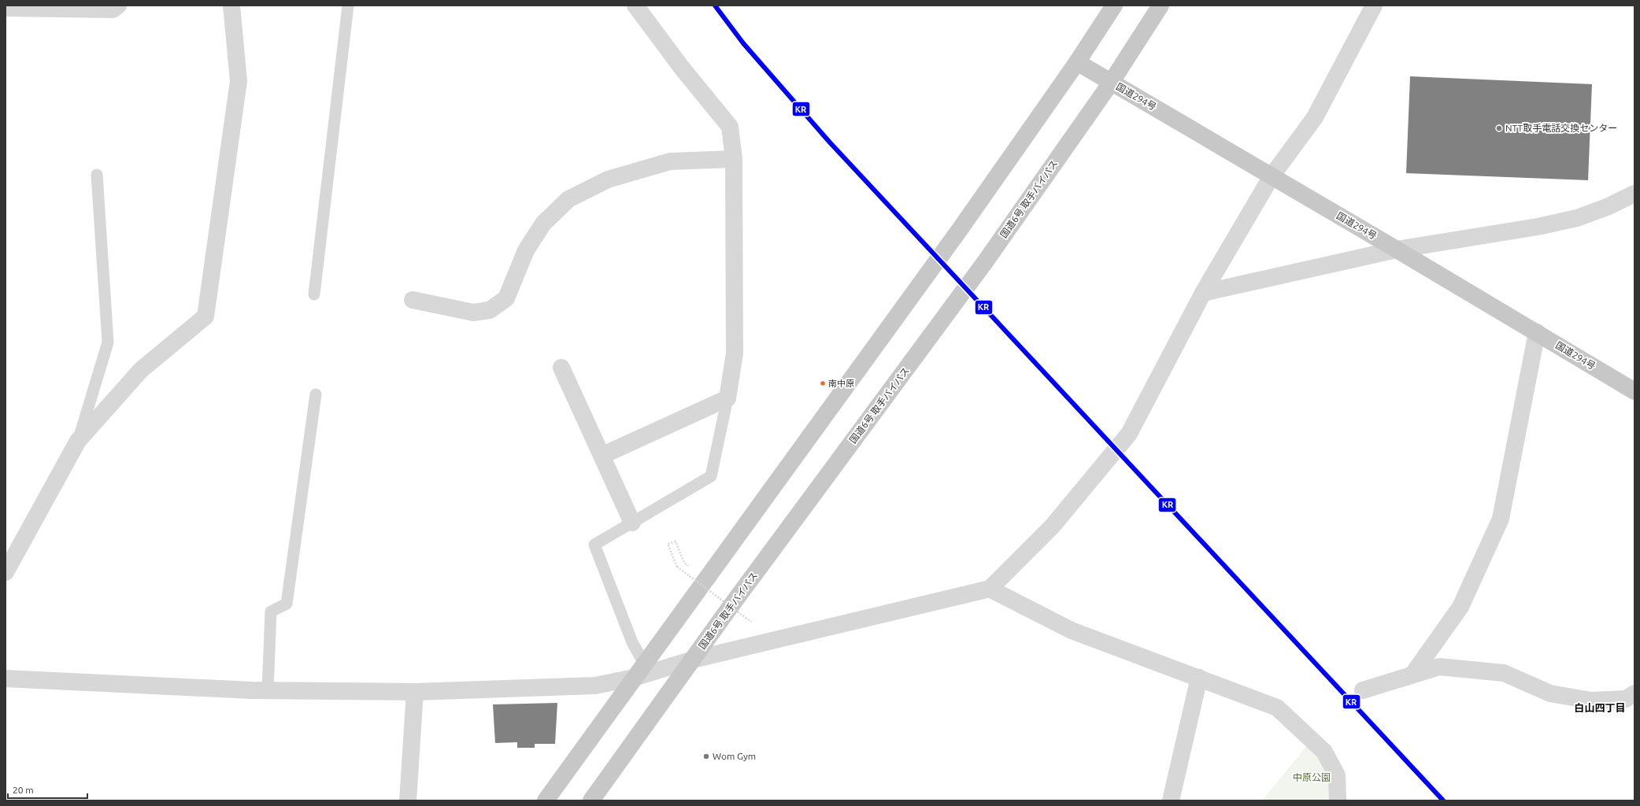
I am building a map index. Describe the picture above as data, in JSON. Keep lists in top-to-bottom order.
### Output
{
  "streets": {
    "highway": ["国道294号", "国道6号 取手バイパス"]
  },
  "crossings": [
    ["国道294号", "国道6号 取手バイパス"]
  ],
  "districts": ["白山四丁目"],
  "parks": ["中原公園"],
  "places": ["NTT取手電話交換センター", "南中原", "Wom Gym"],
  "lines": ["transit line KR"],
  "scale_bar": "20 m"
}
